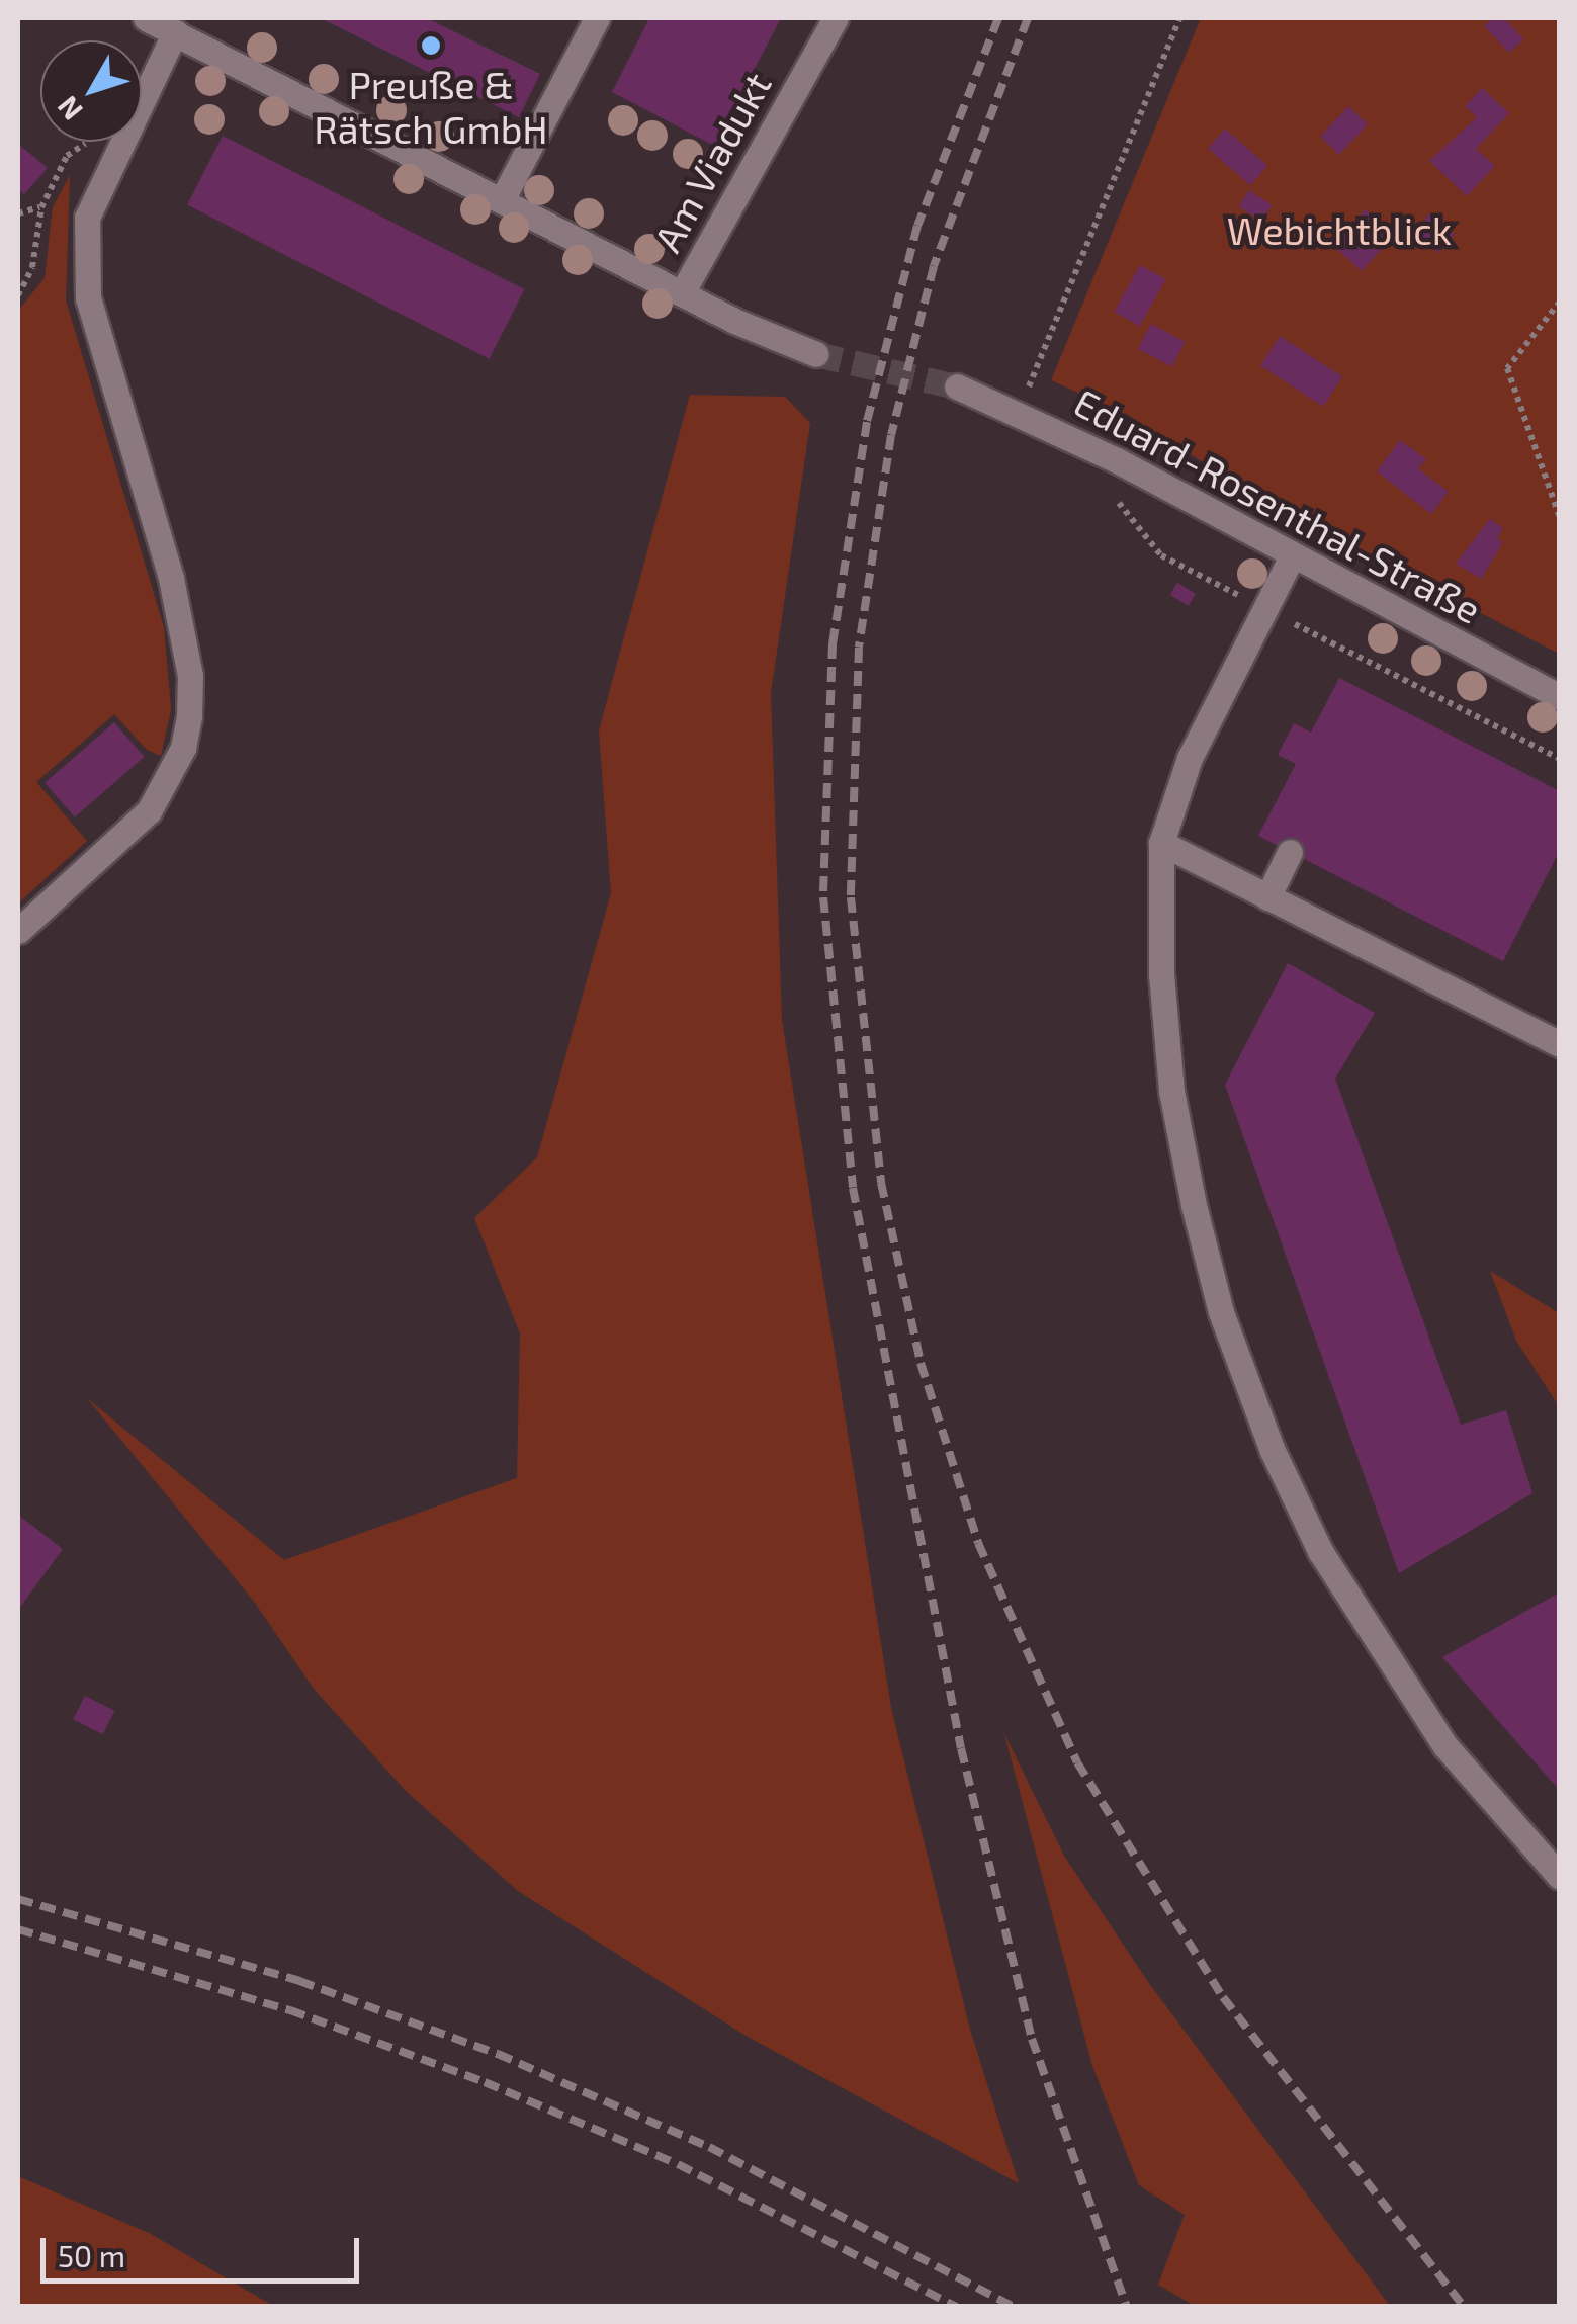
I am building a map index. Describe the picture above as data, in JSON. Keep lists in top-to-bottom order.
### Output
{
  "streets": {
    "street": ["Am Viadukt", "Eduard-Rosenthal-Straße"]
  },
  "parks": ["Webichtblick"],
  "places": ["Preuße & Rätsch GmbH"],
  "scale_bar": "50 m",
  "north": "bottom left"
}
